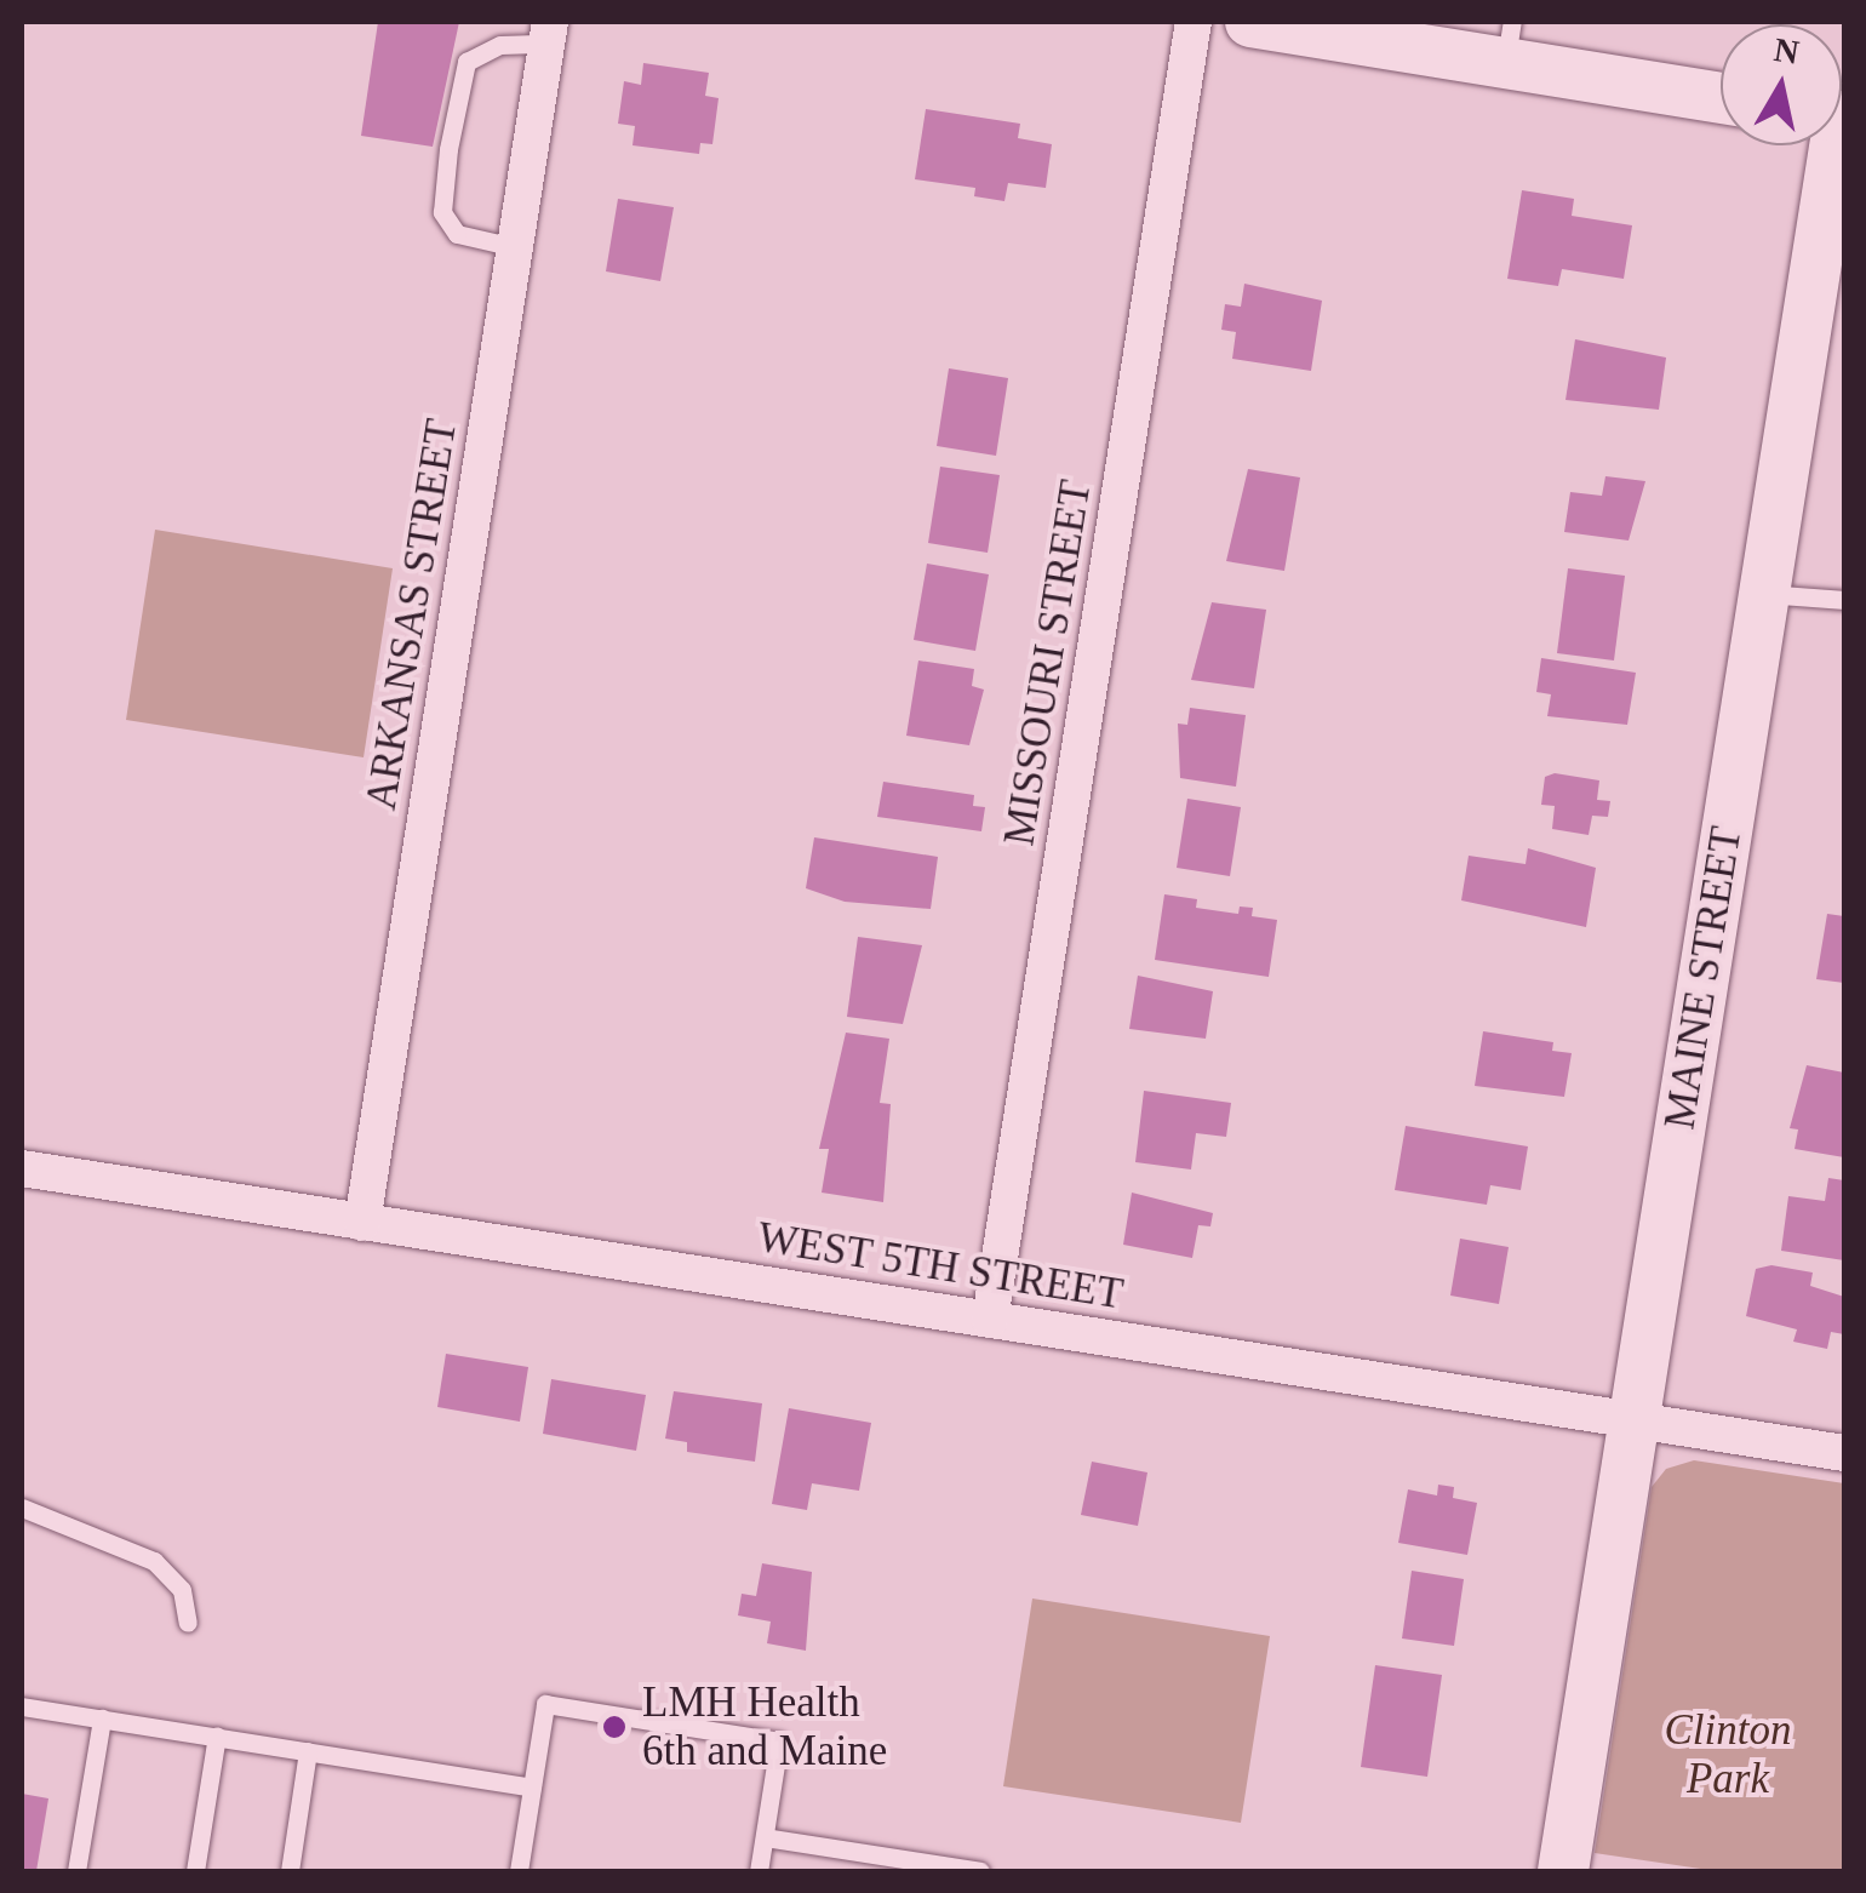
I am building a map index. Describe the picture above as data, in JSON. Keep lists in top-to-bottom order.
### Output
{
  "streets": {
    "street": [
      "ARKANSAS STREET",
      "MISSOURI STREET",
      "MAINE STREET",
      "WEST 5TH STREET"
    ]
  },
  "crossings": [
    ["ARKANSAS STREET", "WEST 5TH STREET"],
    ["MISSOURI STREET", "WEST 5TH STREET"],
    ["MAINE STREET", "WEST 5TH STREET"]
  ],
  "parks": ["Clinton Park"],
  "places": ["LMH Health 6th and Maine"],
  "north": "top"
}
